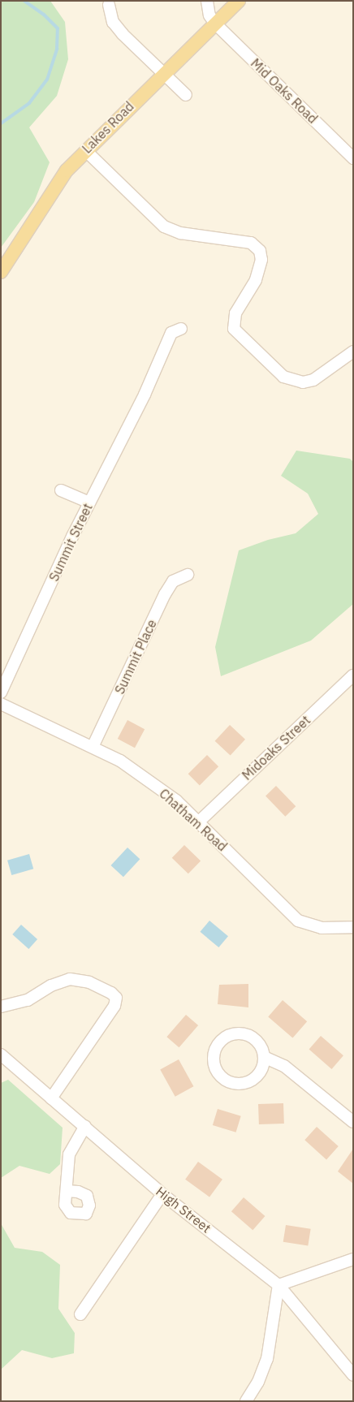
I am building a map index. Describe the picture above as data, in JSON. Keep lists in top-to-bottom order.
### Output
{
  "streets": {
    "main road": ["Lakes Road"],
    "street": [
      "Mid Oaks Road",
      "Summit Street",
      "Summit Place",
      "Midoaks Street",
      "Chatham Road",
      "High Street"
    ]
  },
  "crossings": [
    ["Mid Oaks Road", "Lakes Road"],
    ["Summit Place", "Chatham Road"],
    ["Midoaks Street", "Chatham Road"]
  ]
}
